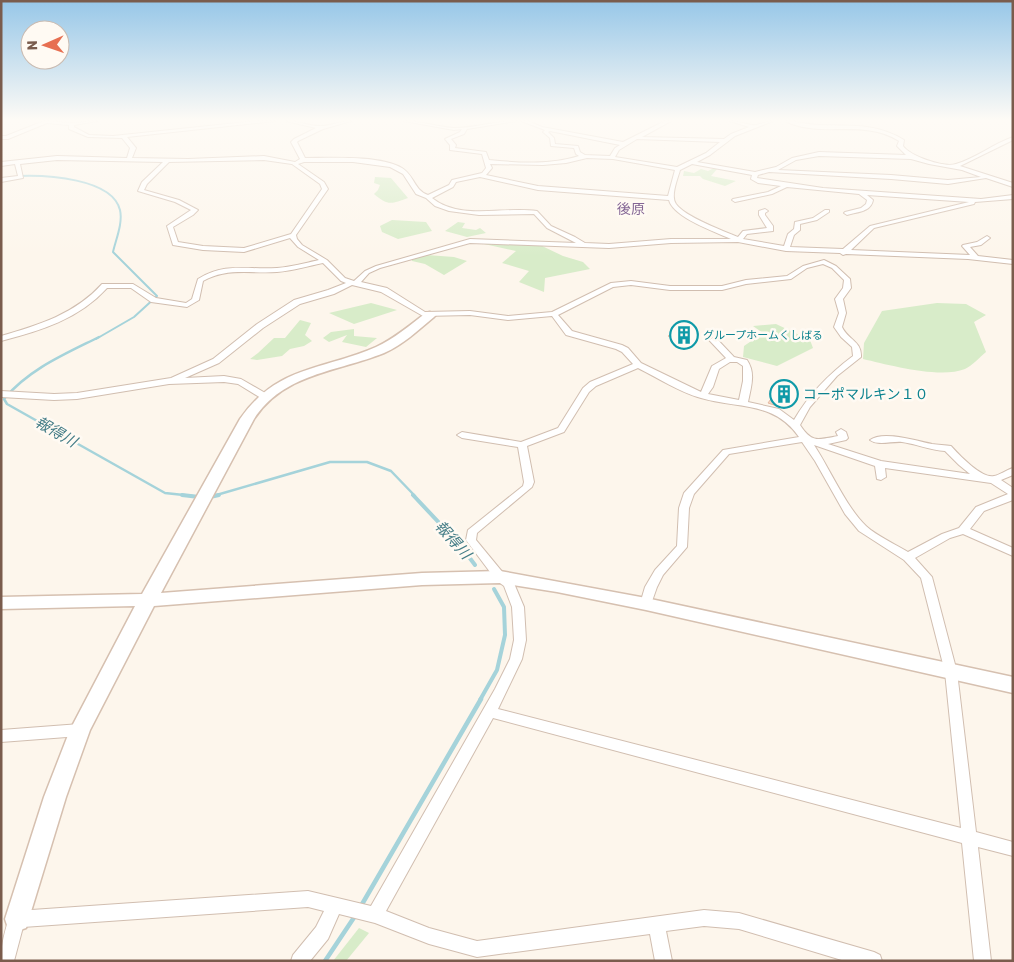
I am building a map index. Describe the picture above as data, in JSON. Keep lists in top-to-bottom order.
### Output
{
  "districts": ["後原"],
  "water": ["報得川"],
  "places": {
    "building": ["グループホームくしばる", "コーポマルキン１０"]
  },
  "north": "left"
}
